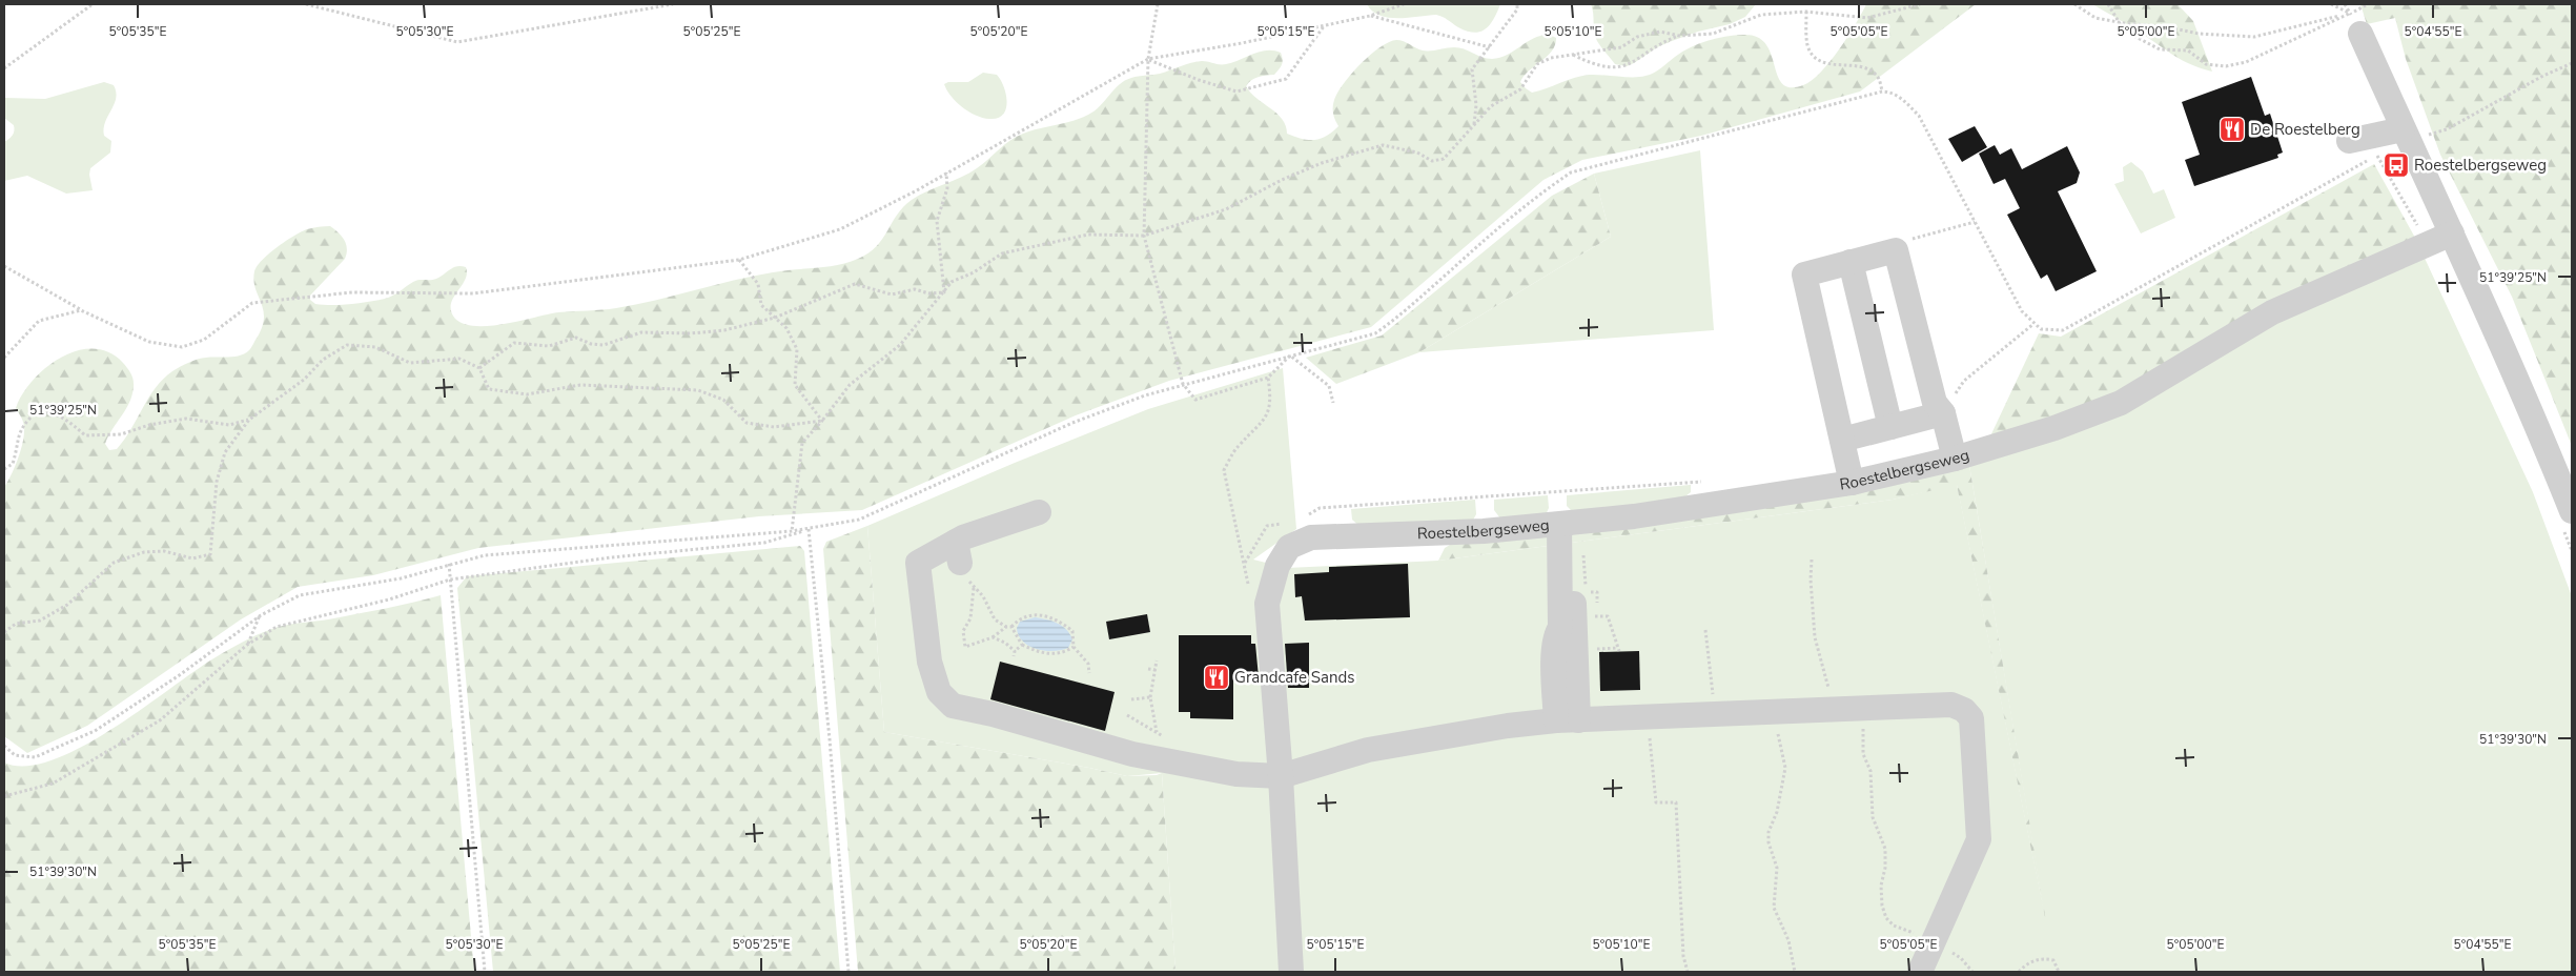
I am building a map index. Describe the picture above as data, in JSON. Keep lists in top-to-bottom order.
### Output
{
  "streets": {
    "street": ["Roestelbergseweg"]
  },
  "places": {
    "restaurant": ["De Roestelberg", "Grandcafe Sands"],
    "bus stop": ["Roestelbergseweg"]
  },
  "coordinates": [
    "5°05'35\"E",
    "5°05'30\"E",
    "5°05'25\"E",
    "5°05'20\"E",
    "5°05'15\"E",
    "5°05'10\"E",
    "5°05'05\"E",
    "5°05'00\"E",
    "5°04'55\"E",
    "51°39'25\"N",
    "51°39'30\"N"
  ]
}
